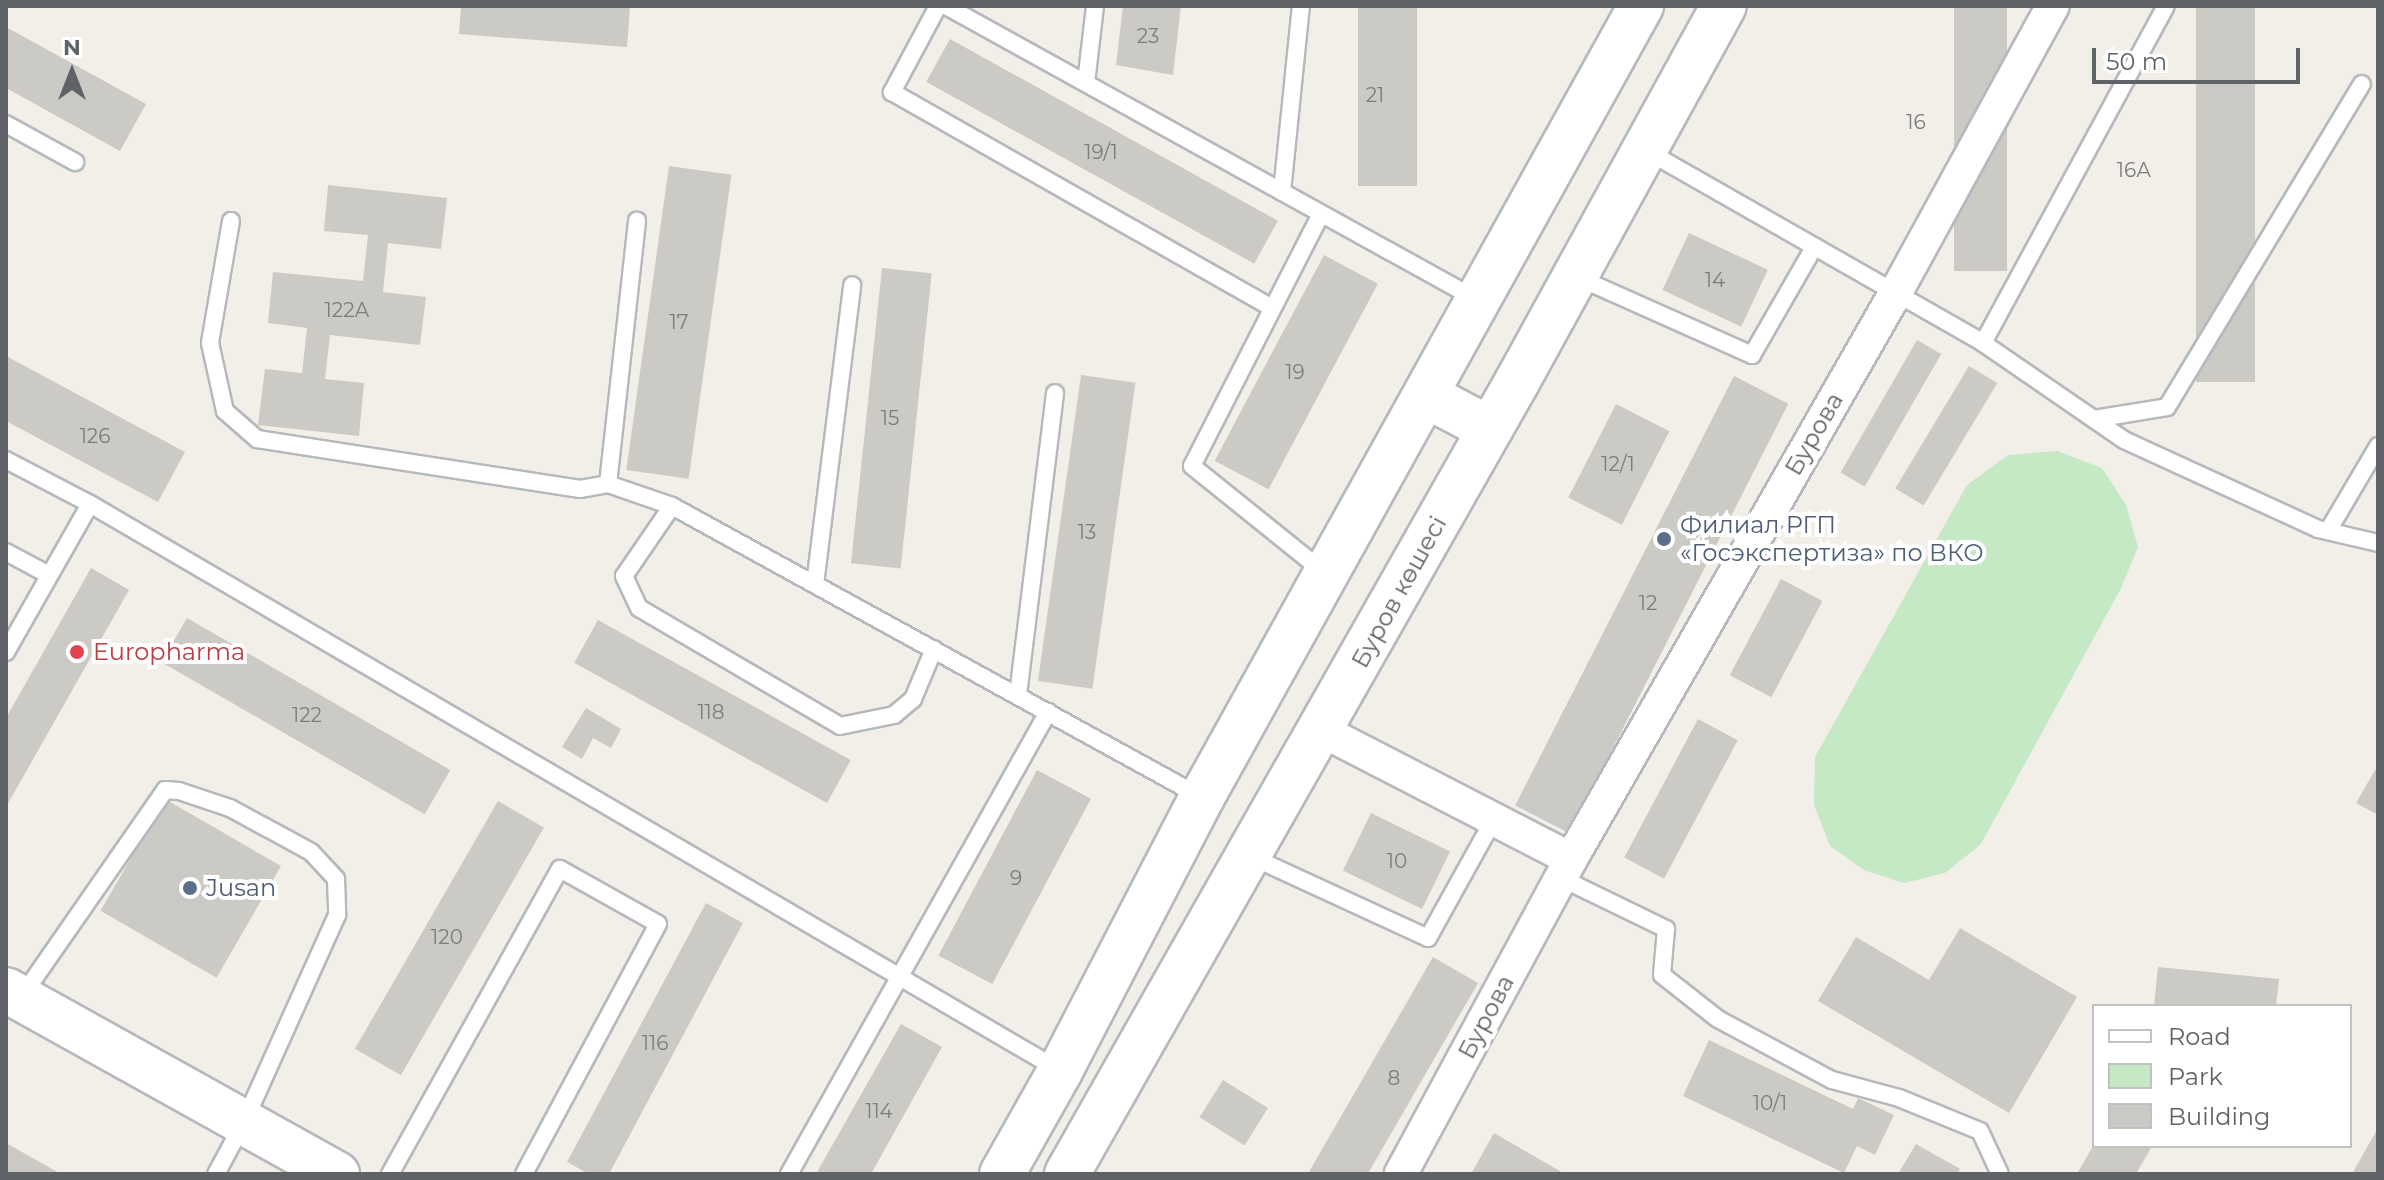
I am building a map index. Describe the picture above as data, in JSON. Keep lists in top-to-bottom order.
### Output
{
  "streets": {
    "main road": ["Буров көшесі"],
    "street": ["Бурова"]
  },
  "places": ["Филиал РГП «Госэкспертиза» по ВКО", "Europharma", "Jusan"],
  "house_numbers": [
    "23",
    "21",
    "16",
    "19/1",
    "16А",
    "14",
    "122А",
    "17",
    "19",
    "15",
    "126",
    "12/1",
    "13",
    "12",
    "118",
    "122",
    "10",
    "9",
    "120",
    "116",
    "8",
    "10/1",
    "114"
  ],
  "legend": ["Road", "Park", "Building"],
  "scale_bar": "50 m",
  "north": "top"
}
